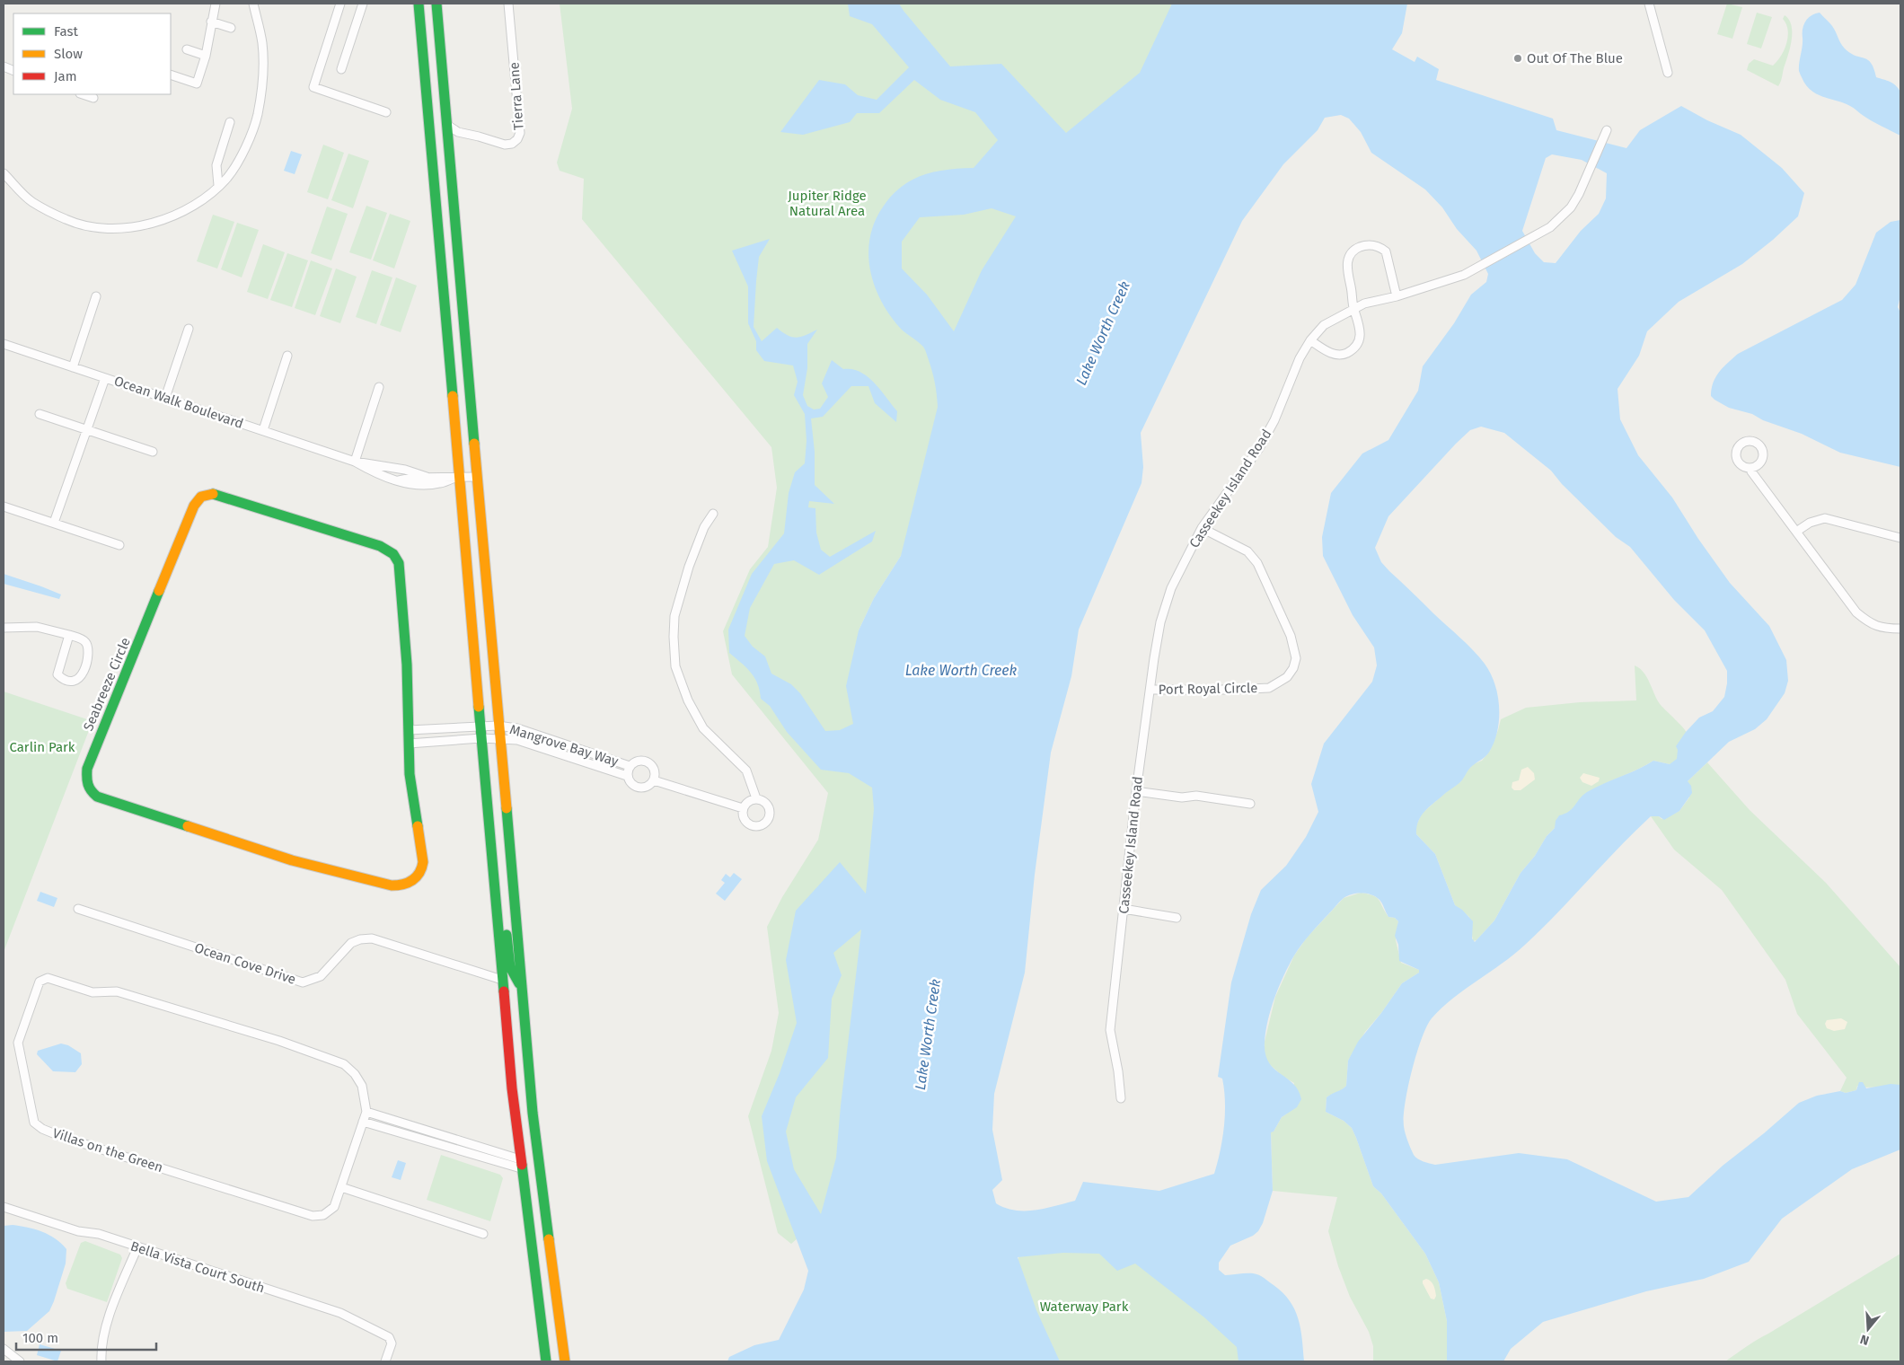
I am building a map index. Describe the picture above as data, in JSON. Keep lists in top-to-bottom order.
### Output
{
  "streets": {
    "main road": ["Seabreeze Circle"],
    "street": [
      "Tierra Lane",
      "Ocean Walk Boulevard",
      "Casseekey Island Road",
      "Port Royal Circle",
      "Mangrove Bay Way",
      "Ocean Cove Drive",
      "Villas on the Green",
      "Bella Vista Court South"
    ]
  },
  "crossings": [
    ["Casseekey Island Road", "Port Royal Circle"]
  ],
  "water": ["Lake Worth Creek"],
  "parks": ["Jupiter Ridge Natural Area", "Carlin Park", "Waterway Park"],
  "places": ["Out Of The Blue"],
  "legend": ["Fast", "Slow", "Jam"],
  "scale_bar": "100 m",
  "north": "bottom"
}
